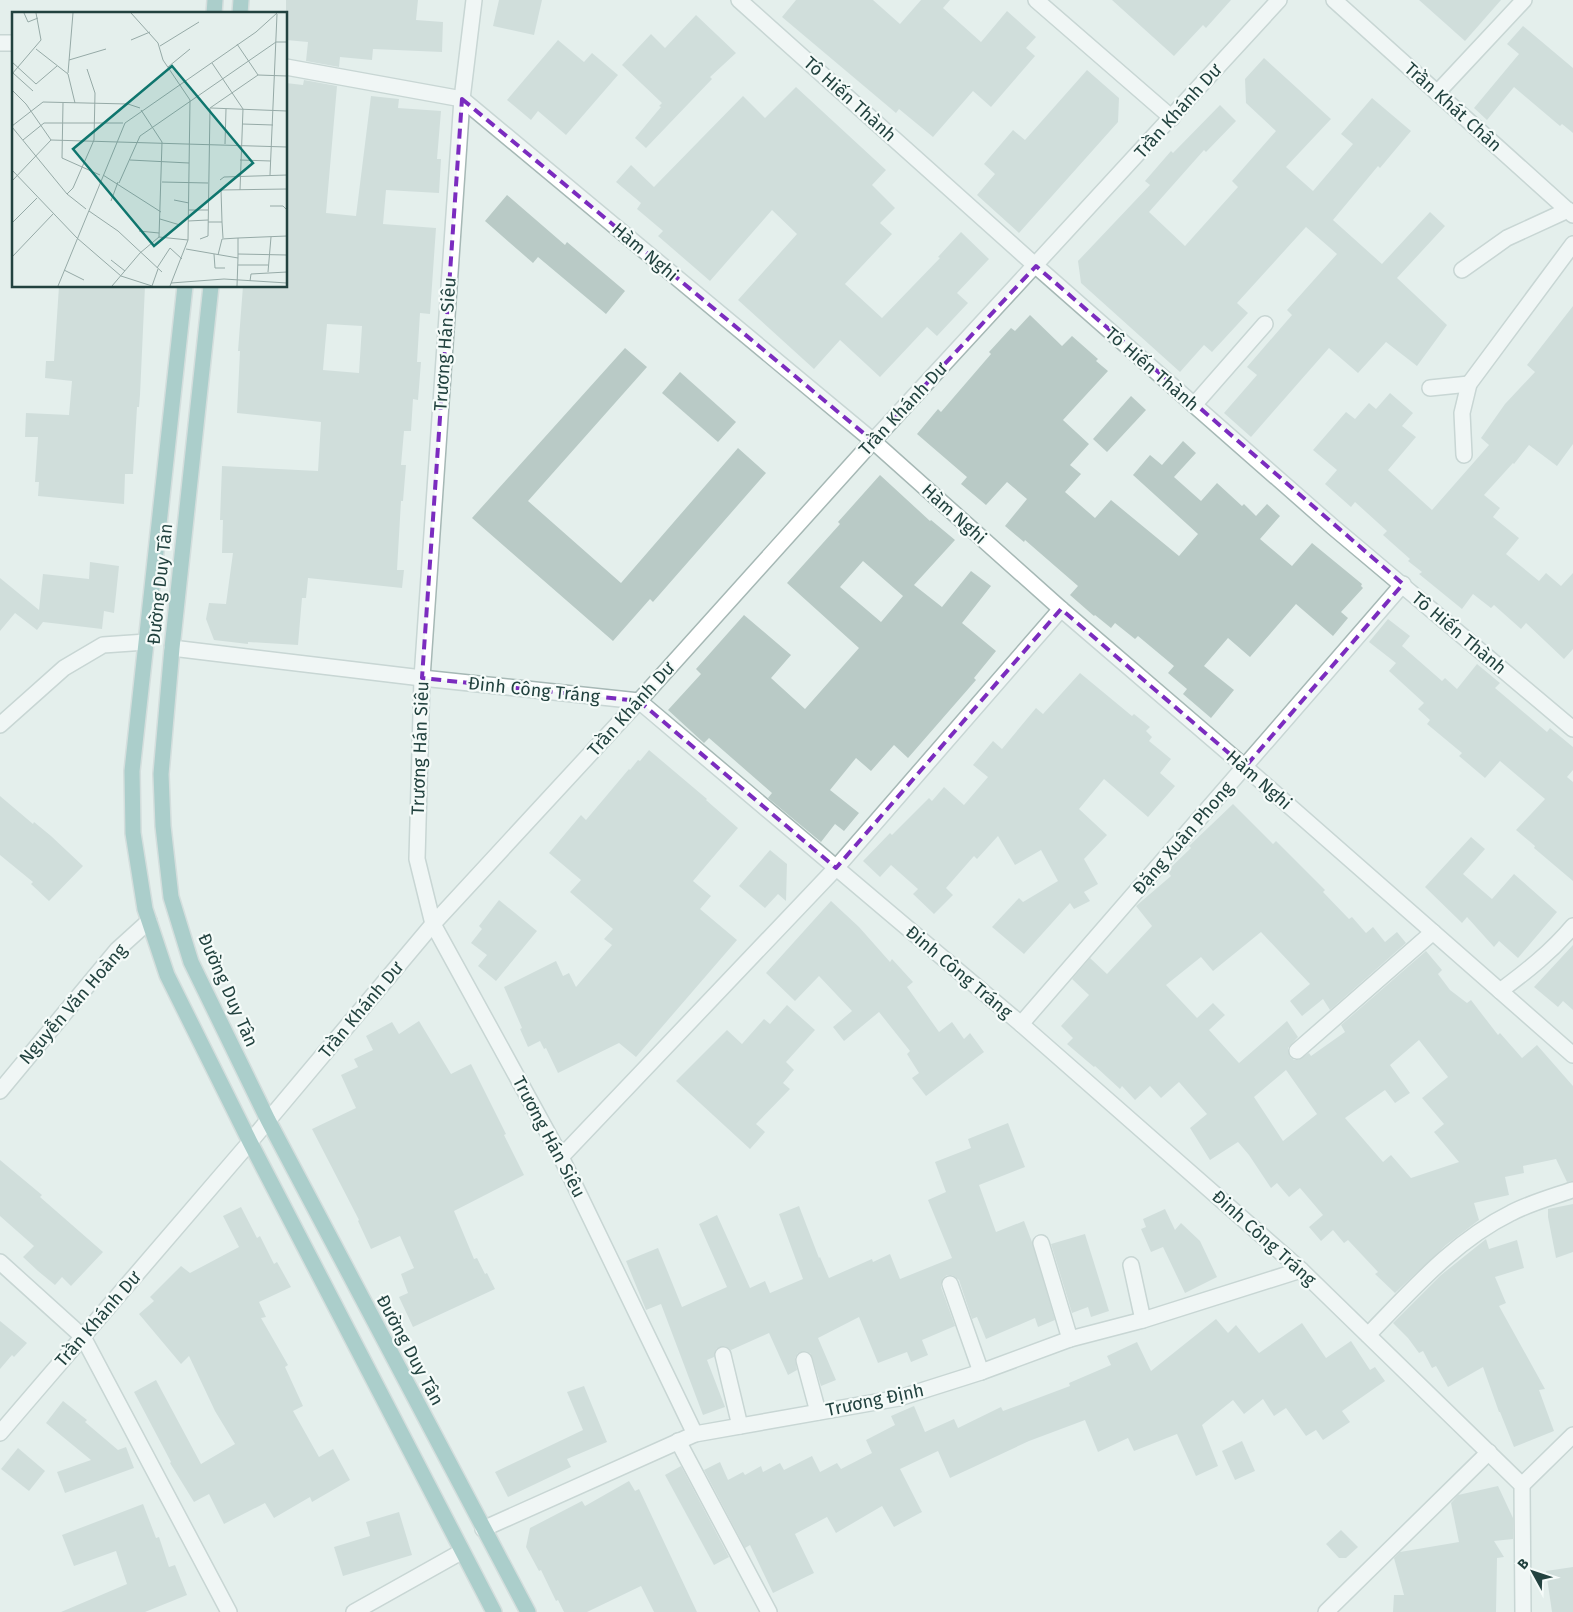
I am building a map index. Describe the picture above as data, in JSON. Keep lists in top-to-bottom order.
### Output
{
  "streets": {
    "main road": ["Đường Duy Tân"],
    "street": [
      "Tô Hiến Thành",
      "Trần Khát Chân",
      "Trần Khánh Dư",
      "Hàm Nghi",
      "Trương Hán Siêu",
      "Đinh Công Tráng",
      "Đặng Xuân Phong",
      "Nguyễn Văn Hoàng",
      "Trương Định"
    ]
  },
  "crossings": [
    ["Tô Hiến Thành", "Trần Khánh Dư"],
    ["Tô Hiến Thành", "Đặng Xuân Phong"],
    ["Trần Khánh Dư", "Hàm Nghi"],
    ["Trần Khánh Dư", "Trương Hán Siêu"],
    ["Trần Khánh Dư", "Đường Duy Tân"],
    ["Trần Khánh Dư", "Đinh Công Tráng"],
    ["Hàm Nghi", "Trương Hán Siêu"],
    ["Hàm Nghi", "Đặng Xuân Phong"],
    ["Trương Hán Siêu", "Đinh Công Tráng"],
    ["Trương Hán Siêu", "Trương Định"],
    ["Đường Duy Tân", "Đinh Công Tráng"],
    ["Đường Duy Tân", "Nguyễn Văn Hoàng"],
    ["Đường Duy Tân", "Trương Định"],
    ["Đinh Công Tráng", "Đặng Xuân Phong"],
    ["Đinh Công Tráng", "Trương Định"]
  ],
  "north": "top left"
}
